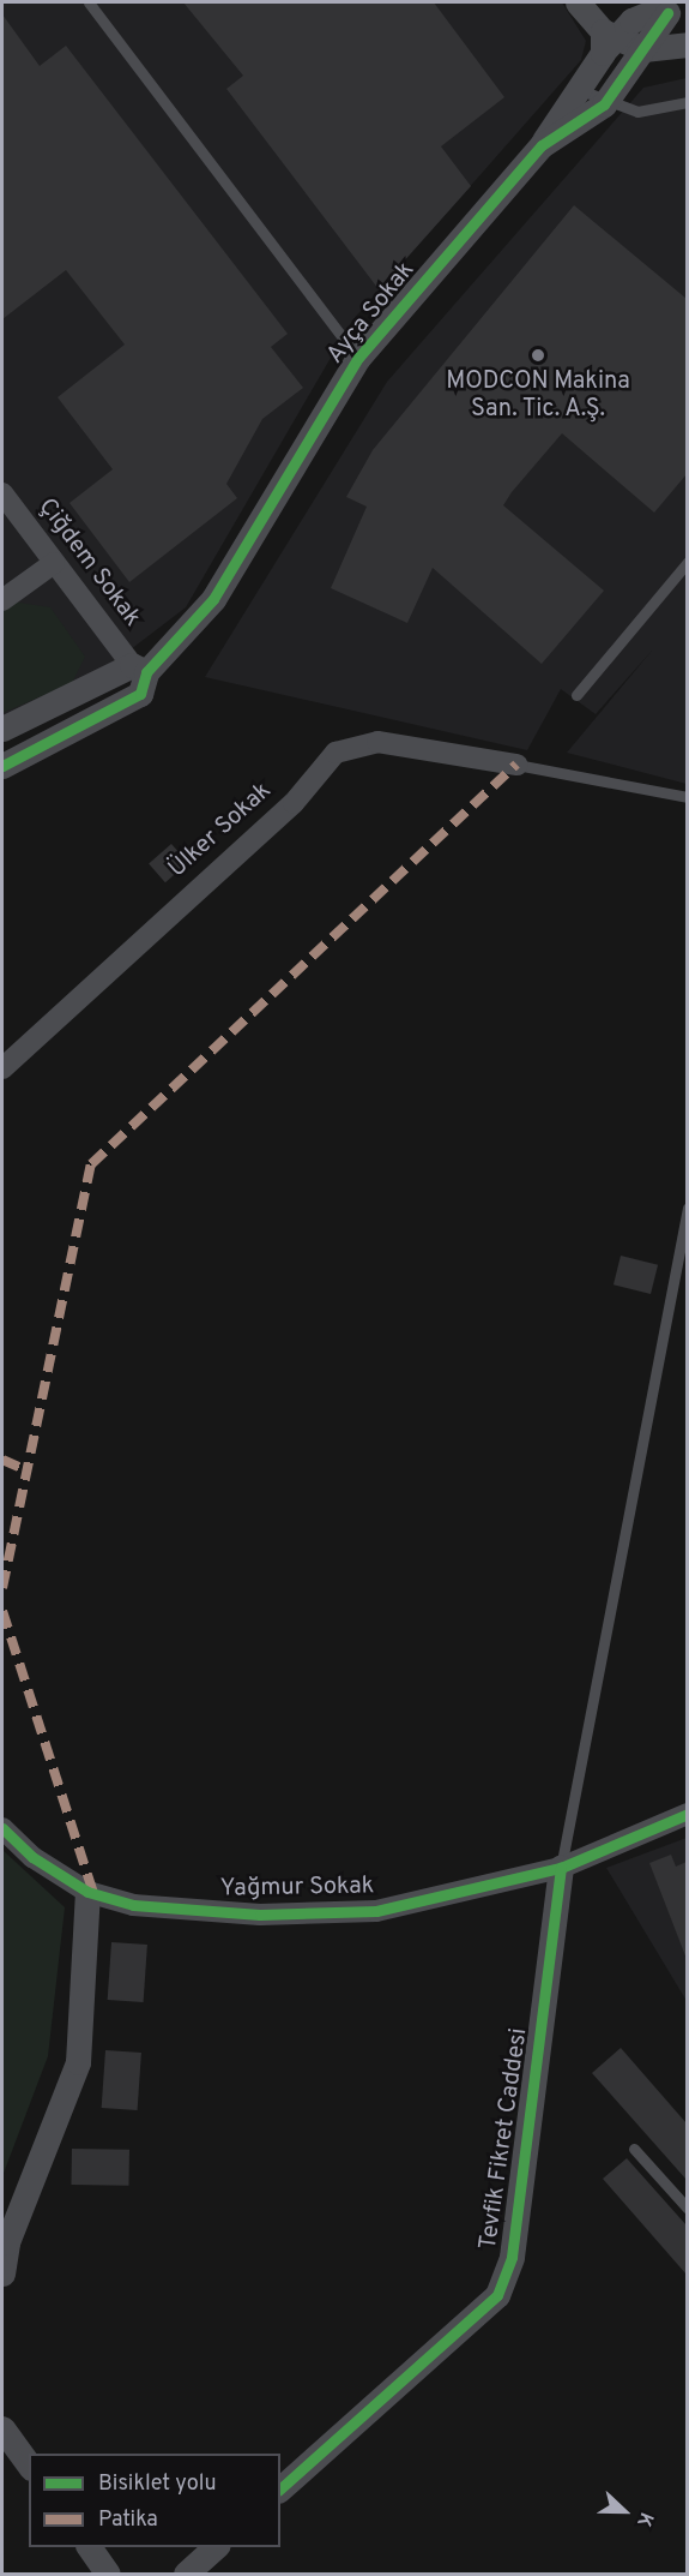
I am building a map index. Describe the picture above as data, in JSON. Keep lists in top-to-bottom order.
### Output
{
  "streets": {
    "street": [
      "Ayça Sokak",
      "Çiğdem Sokak",
      "Ülker Sokak",
      "Yağmur Sokak",
      "Tevfik Fikret Caddesi"
    ]
  },
  "crossings": [
    ["Ayça Sokak", "Çiğdem Sokak"],
    ["Yağmur Sokak", "Tevfik Fikret Caddesi"]
  ],
  "places": ["MODCON Makina San. Tic. A.Ş."],
  "legend": ["Bisiklet yolu", "Patika"],
  "north": "right"
}
